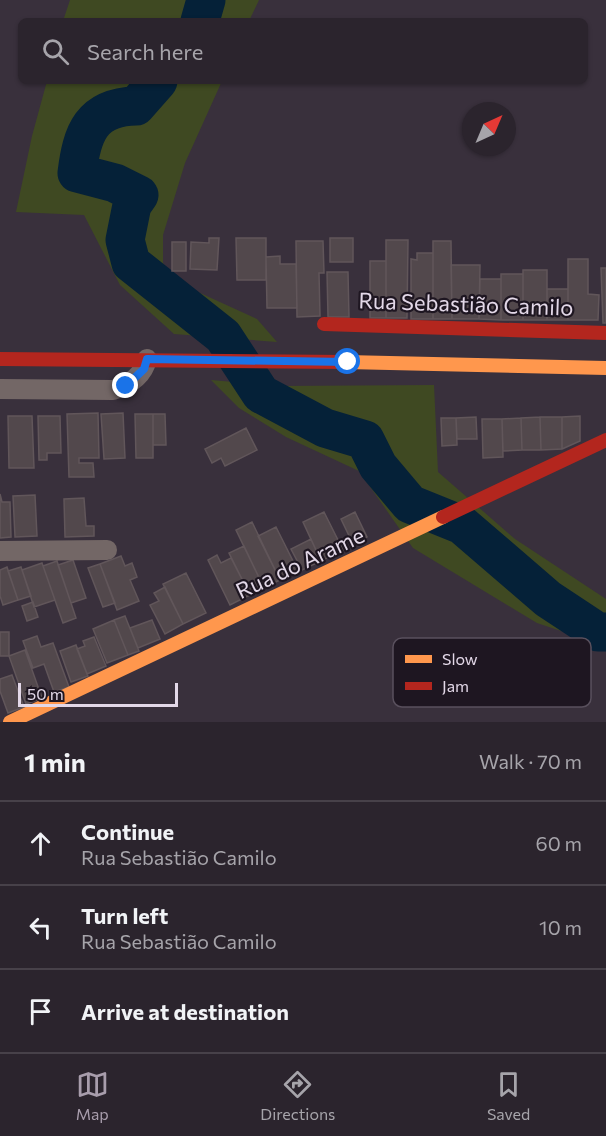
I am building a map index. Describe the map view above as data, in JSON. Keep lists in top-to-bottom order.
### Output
{
  "streets": {
    "street": ["Rua Sebastião Camilo", "Rua do Arame"]
  },
  "legend": ["Slow", "Jam"],
  "scale_bar": "50 m",
  "north": "top right",
  "page": {
    "search": "Search here",
    "scale": "50 m",
    "heading": ["1 min", "Walk · 70 m"],
    "list": [
      ["Continue", "Rua Sebastião Camilo", "60 m"],
      ["Turn left", "Rua Sebastião Camilo", "10 m"],
      "Arrive at destination"
    ],
    "nav": ["Map", "Directions", "Saved"]
  }
}
